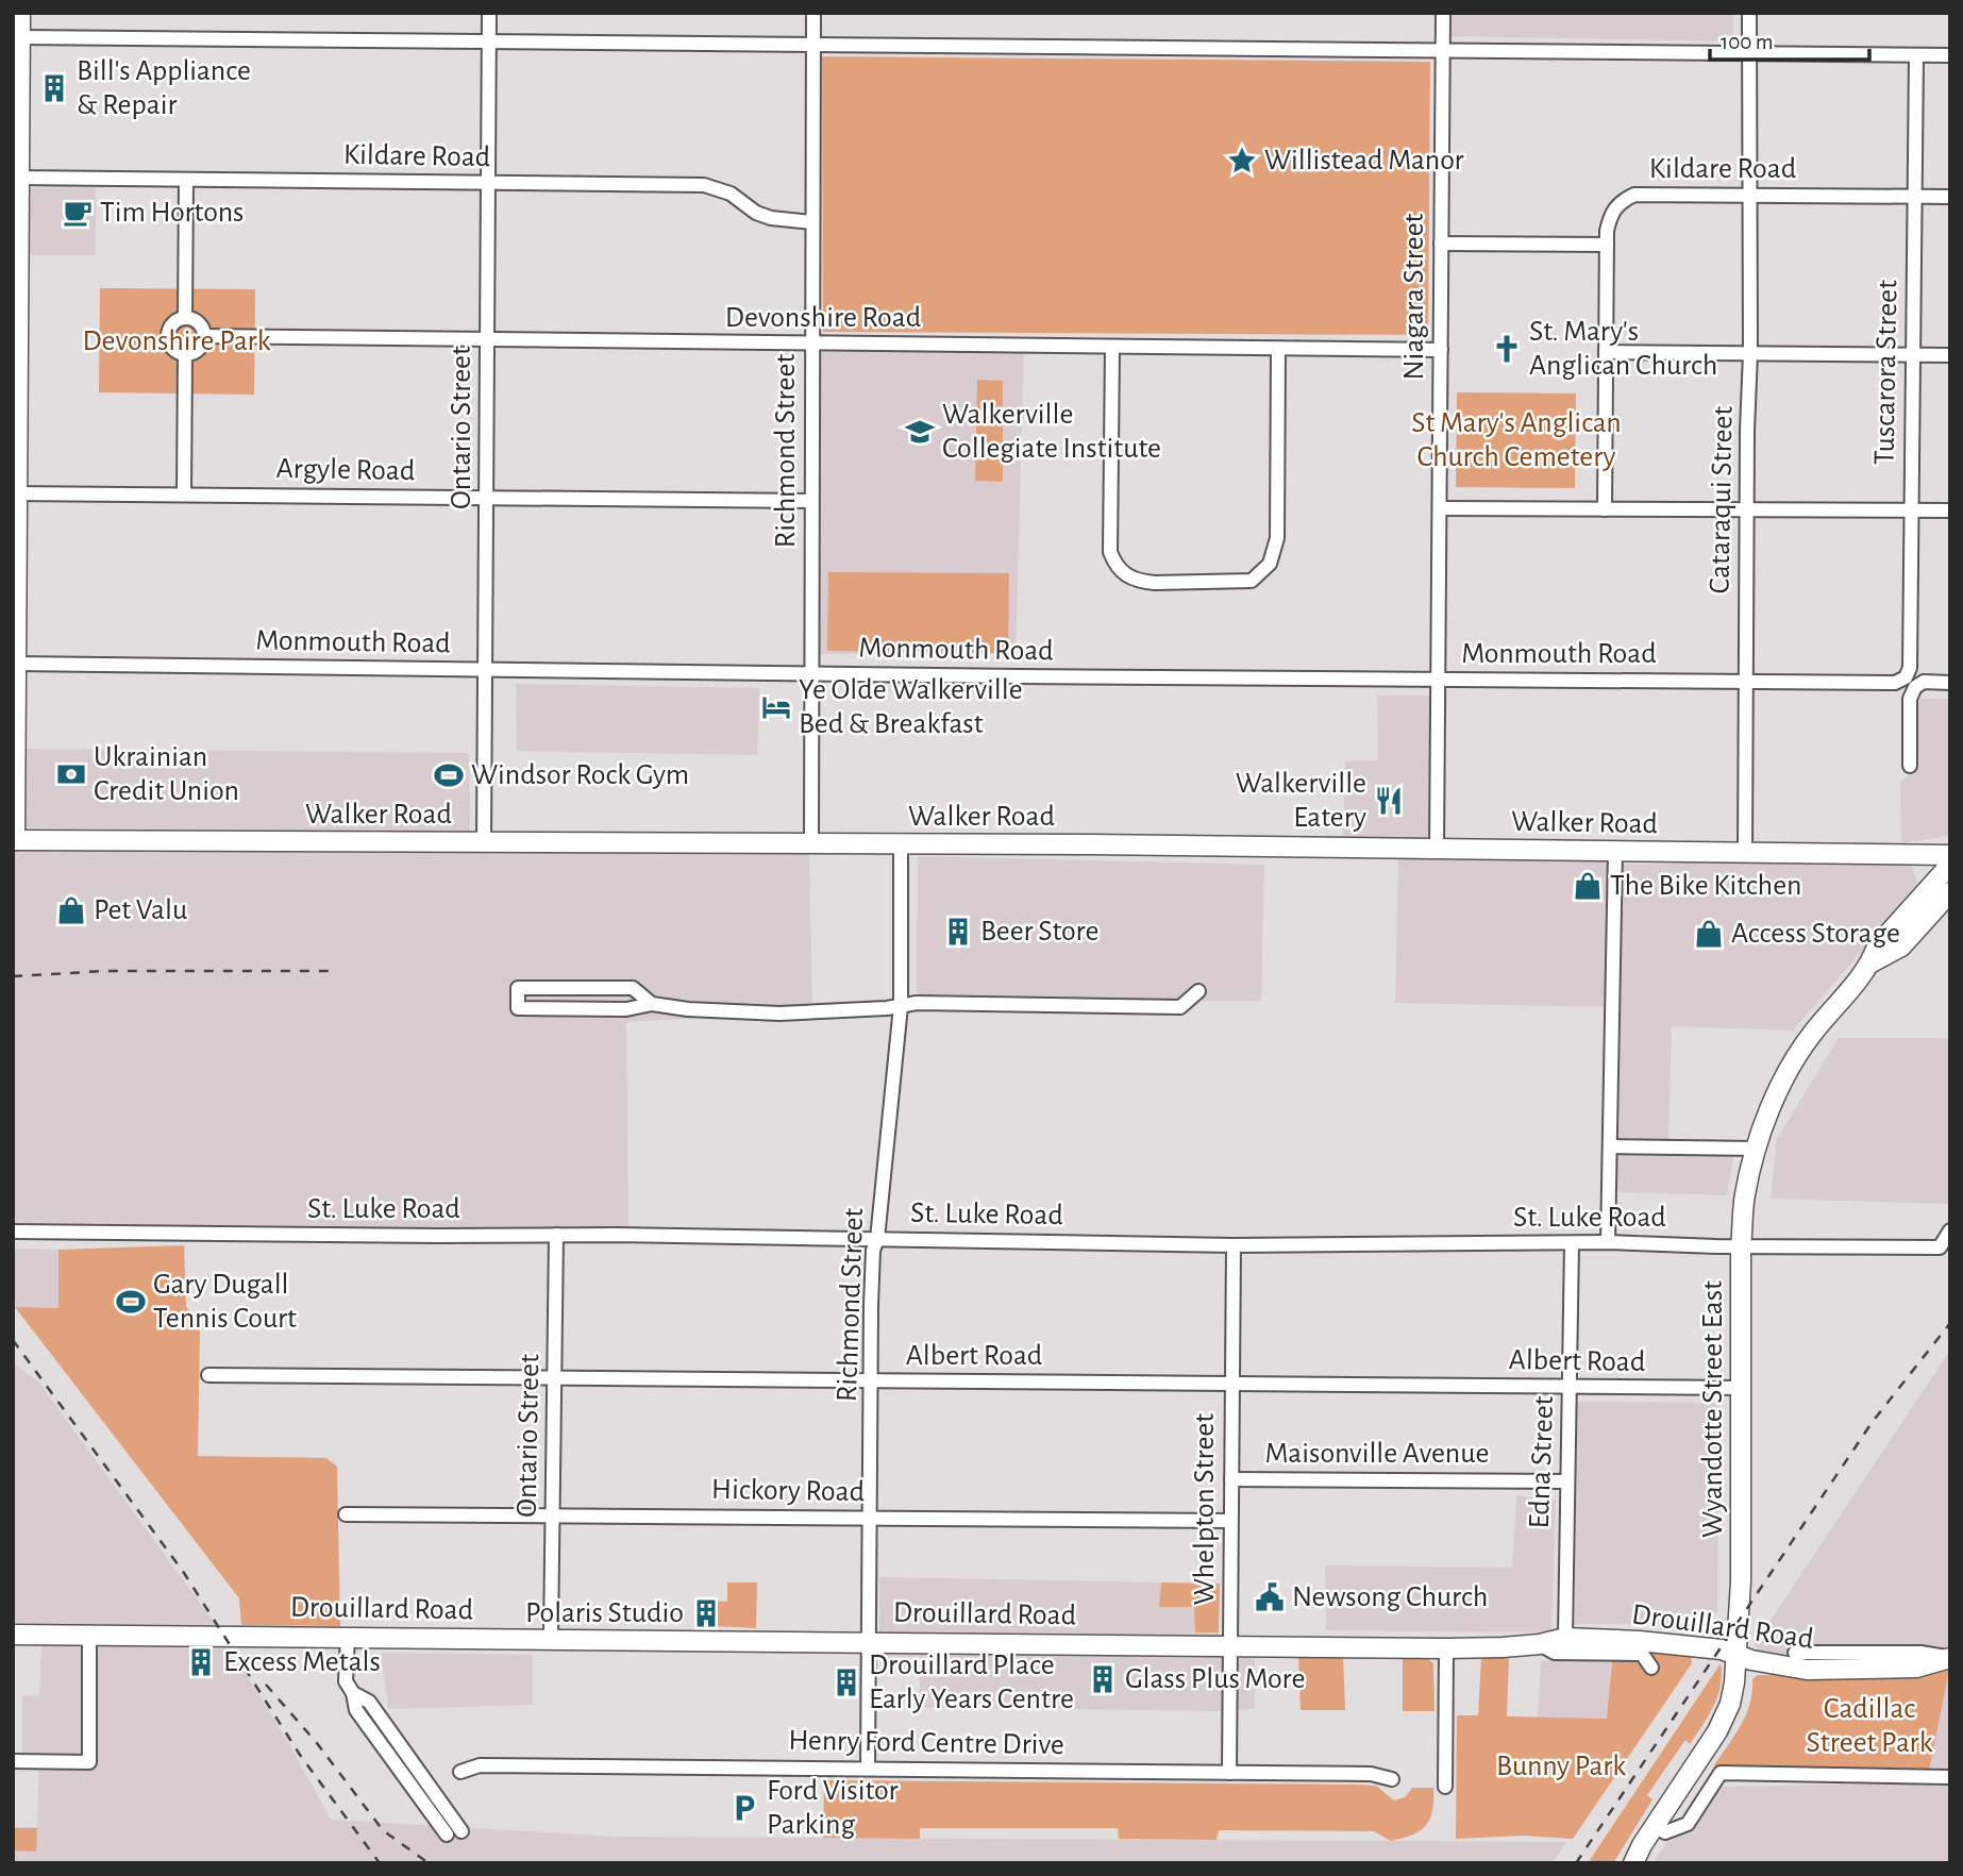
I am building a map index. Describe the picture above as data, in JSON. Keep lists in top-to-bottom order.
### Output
{
  "streets": {
    "main road": ["Walker Road", "Wyandotte Street East", "Drouillard Road"],
    "street": [
      "Kildare Road",
      "Niagara Street",
      "Devonshire Road",
      "Tuscarora Street",
      "Ontario Street",
      "Richmond Street",
      "Argyle Road",
      "Cataraqui Street",
      "Monmouth Road",
      "St. Luke Road",
      "Albert Road",
      "Maisonville Avenue",
      "Edna Street",
      "Hickory Road",
      "Whelpton Street",
      "Henry Ford Centre Drive"
    ]
  },
  "crossings": [
    ["Kildare Road", "Tuscarora Street"],
    ["Kildare Road", "Ontario Street"],
    ["Kildare Road", "Richmond Street"],
    ["Kildare Road", "Cataraqui Street"],
    ["Niagara Street", "Devonshire Road"],
    ["Niagara Street", "Monmouth Road"],
    ["Niagara Street", "Walker Road"],
    ["Devonshire Road", "Ontario Street"],
    ["Devonshire Road", "Richmond Street"],
    ["Tuscarora Street", "Monmouth Road"],
    ["Ontario Street", "Argyle Road"],
    ["Ontario Street", "Monmouth Road"],
    ["Ontario Street", "Walker Road"],
    ["Ontario Street", "St. Luke Road"],
    ["Ontario Street", "Albert Road"],
    ["Ontario Street", "Hickory Road"],
    ["Ontario Street", "Drouillard Road"],
    ["Richmond Street", "Argyle Road"],
    ["Richmond Street", "Monmouth Road"],
    ["Richmond Street", "Walker Road"],
    ["Richmond Street", "St. Luke Road"],
    ["Richmond Street", "Albert Road"],
    ["Richmond Street", "Hickory Road"],
    ["Richmond Street", "Drouillard Road"],
    ["Richmond Street", "Henry Ford Centre Drive"],
    ["Cataraqui Street", "Monmouth Road"],
    ["Cataraqui Street", "Walker Road"],
    ["St. Luke Road", "Wyandotte Street East"],
    ["St. Luke Road", "Edna Street"],
    ["St. Luke Road", "Whelpton Street"],
    ["Albert Road", "Wyandotte Street East"],
    ["Albert Road", "Edna Street"],
    ["Albert Road", "Whelpton Street"],
    ["Wyandotte Street East", "Drouillard Road"],
    ["Maisonville Avenue", "Edna Street"],
    ["Maisonville Avenue", "Whelpton Street"],
    ["Edna Street", "Drouillard Road"],
    ["Hickory Road", "Whelpton Street"],
    ["Whelpton Street", "Drouillard Road"],
    ["Whelpton Street", "Henry Ford Centre Drive"]
  ],
  "parks": [
    "Devonshire Park",
    "St Mary's Anglican Church Cemetery",
    "Cadillac Street Park",
    "Bunny Park"
  ],
  "places": {
    "building": [
      "Bill's Appliance & Repair",
      "Beer Store",
      "Polaris Studio",
      "Excess Metals",
      "Glass Plus More",
      "Drouillard Place Early Years Centre"
    ],
    "place": ["Willistead Manor"],
    "cafe": ["Tim Hortons"],
    "church": ["St. Mary's Anglican Church"],
    "school or university": ["Walkerville Collegiate Institute"],
    "hotel": ["Ye Olde Walkerville Bed & Breakfast"],
    "bank": ["Ukrainian Credit Union"],
    "sports": ["Windsor Rock Gym", "Gary Dugall Tennis Court"],
    "restaurant": ["Walkerville Eatery"],
    "shop": ["The Bike Kitchen", "Pet Valu", "Access Storage"],
    "public building": ["Newsong Church"],
    "parking": ["Ford Visitor Parking"]
  },
  "scale_bar": "100 m"
}
